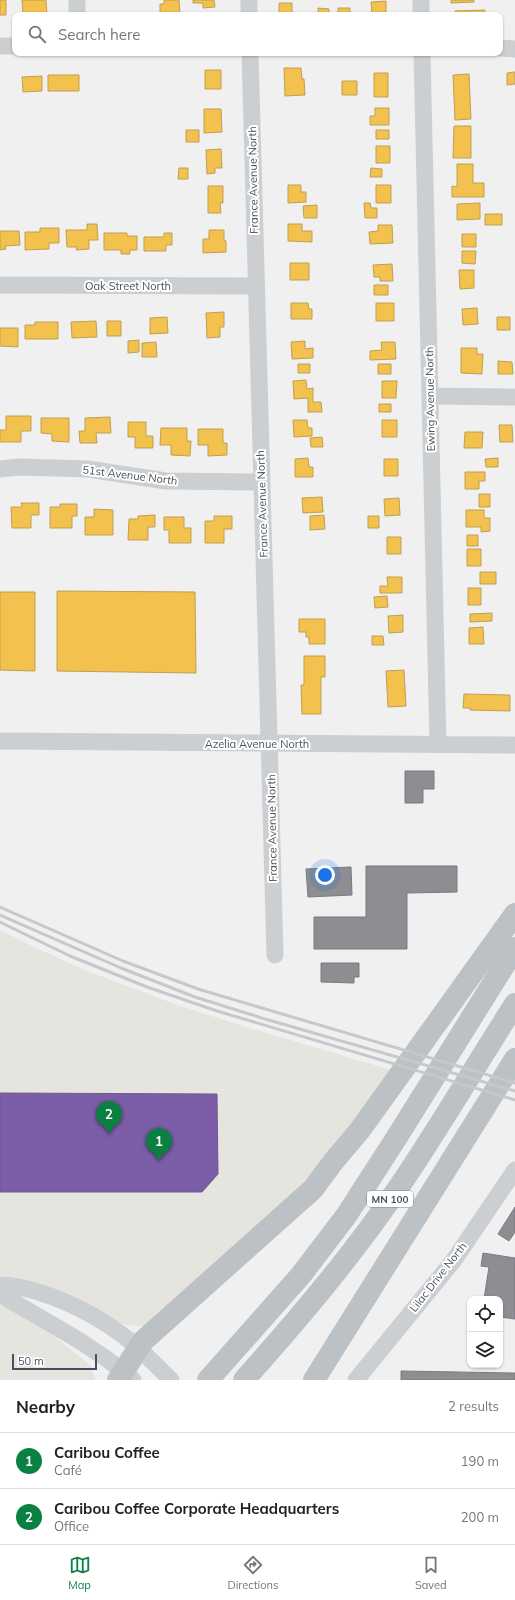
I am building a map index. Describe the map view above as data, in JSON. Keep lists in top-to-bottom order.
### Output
{
  "streets": {
    "highway": ["MN 100"],
    "street": [
      "France Avenue North",
      "Oak Street North",
      "Ewing Avenue North",
      "51st Avenue North",
      "Azelia Avenue North",
      "Lilac Drive North"
    ]
  },
  "crossings": [
    ["France Avenue North", "Oak Street North"],
    ["France Avenue North", "51st Avenue North"],
    ["France Avenue North", "Azelia Avenue North"],
    ["Ewing Avenue North", "Azelia Avenue North"]
  ],
  "scale_bar": "50 m",
  "page": {
    "search": "Search here",
    "pins": ["2", "1"],
    "scale": "50 m",
    "heading": ["Nearby", "2 results"],
    "list": [
      {
        "mark": "1",
        "name": "Caribou Coffee",
        "note": "Café",
        "value": "190 m"
      },
      {
        "mark": "2",
        "name": "Caribou Coffee Corporate Headquarters",
        "note": "Office",
        "value": "200 m"
      }
    ],
    "nav": ["Map", "Directions", "Saved"]
  }
}
